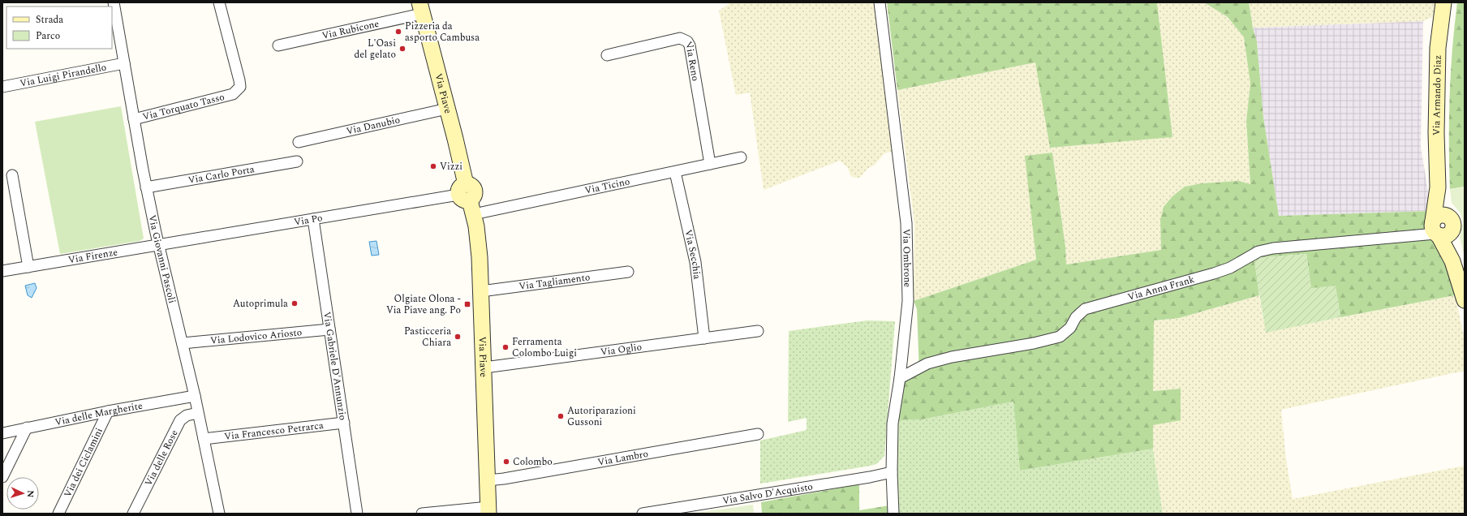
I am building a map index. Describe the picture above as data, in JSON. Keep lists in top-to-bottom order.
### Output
{
  "streets": {
    "street": [
      "Via Rubicone",
      "Via Reno",
      "Via Luigi Pirandello",
      "Via Piave",
      "Via Armando Diaz",
      "Via Torquato Tasso",
      "Via Danubio",
      "Via Carlo Porta",
      "Via Ticino",
      "Via Po",
      "Via Secchia",
      "Via Firenze",
      "Via Ombrone",
      "Via Giovanni Pascoli",
      "Via Tagliamento",
      "Via Anna Frank",
      "Via Lodovico Ariosto",
      "Via Oglio",
      "Via Gabriele D'Annunzio",
      "Via delle Margherite",
      "Via Francesco Petrarca",
      "Via delle Rose",
      "Via Lambro",
      "Via dei Ciclamini",
      "Via Salvo D'Acquisto"
    ]
  },
  "crossings": [
    ["Via Rubicone", "Via Piave"],
    ["Via Reno", "Via Ticino"],
    ["Via Luigi Pirandello", "Via Giovanni Pascoli"],
    ["Via Piave", "Via Danubio"],
    ["Via Piave", "Via Ticino"],
    ["Via Piave", "Via Po"],
    ["Via Piave", "Via Tagliamento"],
    ["Via Piave", "Via Oglio"],
    ["Via Piave", "Via Lambro"],
    ["Via Armando Diaz", "Via Anna Frank"],
    ["Via Torquato Tasso", "Via Giovanni Pascoli"],
    ["Via Carlo Porta", "Via Giovanni Pascoli"],
    ["Via Ticino", "Via Po"],
    ["Via Ticino", "Via Secchia"],
    ["Via Po", "Via Firenze"],
    ["Via Po", "Via Giovanni Pascoli"],
    ["Via Po", "Via Gabriele D'Annunzio"],
    ["Via Secchia", "Via Oglio"],
    ["Via Firenze", "Via Giovanni Pascoli"],
    ["Via Ombrone", "Via Anna Frank"],
    ["Via Ombrone", "Via Salvo D'Acquisto"],
    ["Via Giovanni Pascoli", "Via Lodovico Ariosto"],
    ["Via Giovanni Pascoli", "Via delle Margherite"],
    ["Via Giovanni Pascoli", "Via Francesco Petrarca"],
    ["Via Giovanni Pascoli", "Via delle Rose"],
    ["Via Lodovico Ariosto", "Via Gabriele D'Annunzio"],
    ["Via Gabriele D'Annunzio", "Via Francesco Petrarca"],
    ["Via delle Margherite", "Via dei Ciclamini"]
  ],
  "places": {
    "other": [
      "Pizzeria da asporto Cambusa",
      "L'Oasi del gelato",
      "Vizzi",
      "Autoprimula",
      "Pasticceria Chiara",
      "Ferramenta Colombo Luigi",
      "Autoriparazioni Gussoni",
      "Colombo"
    ],
    "transit": ["Olgiate Olona - Via Piave ang. Po"]
  },
  "legend": ["Strada", "Parco"],
  "north": "right"
}
